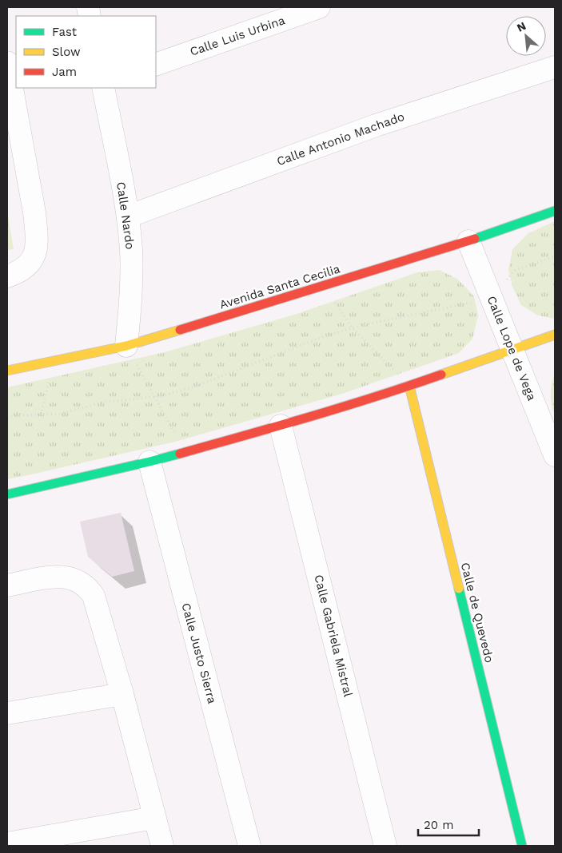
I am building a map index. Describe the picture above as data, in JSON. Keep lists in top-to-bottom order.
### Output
{
  "streets": {
    "street": [
      "Calle Luis Urbina",
      "Calle Antonio Machado",
      "Calle Nardo",
      "Avenida Santa Cecilia",
      "Calle Lope de Vega",
      "Calle de Quevedo",
      "Calle Gabriela Mistral",
      "Calle Justo Sierra"
    ]
  },
  "crossings": [
    ["Calle Antonio Machado", "Calle Nardo"],
    ["Calle Nardo", "Avenida Santa Cecilia"],
    ["Avenida Santa Cecilia", "Calle Lope de Vega"]
  ],
  "legend": ["Fast", "Slow", "Jam"],
  "scale_bar": "20 m",
  "north": "top left"
}
